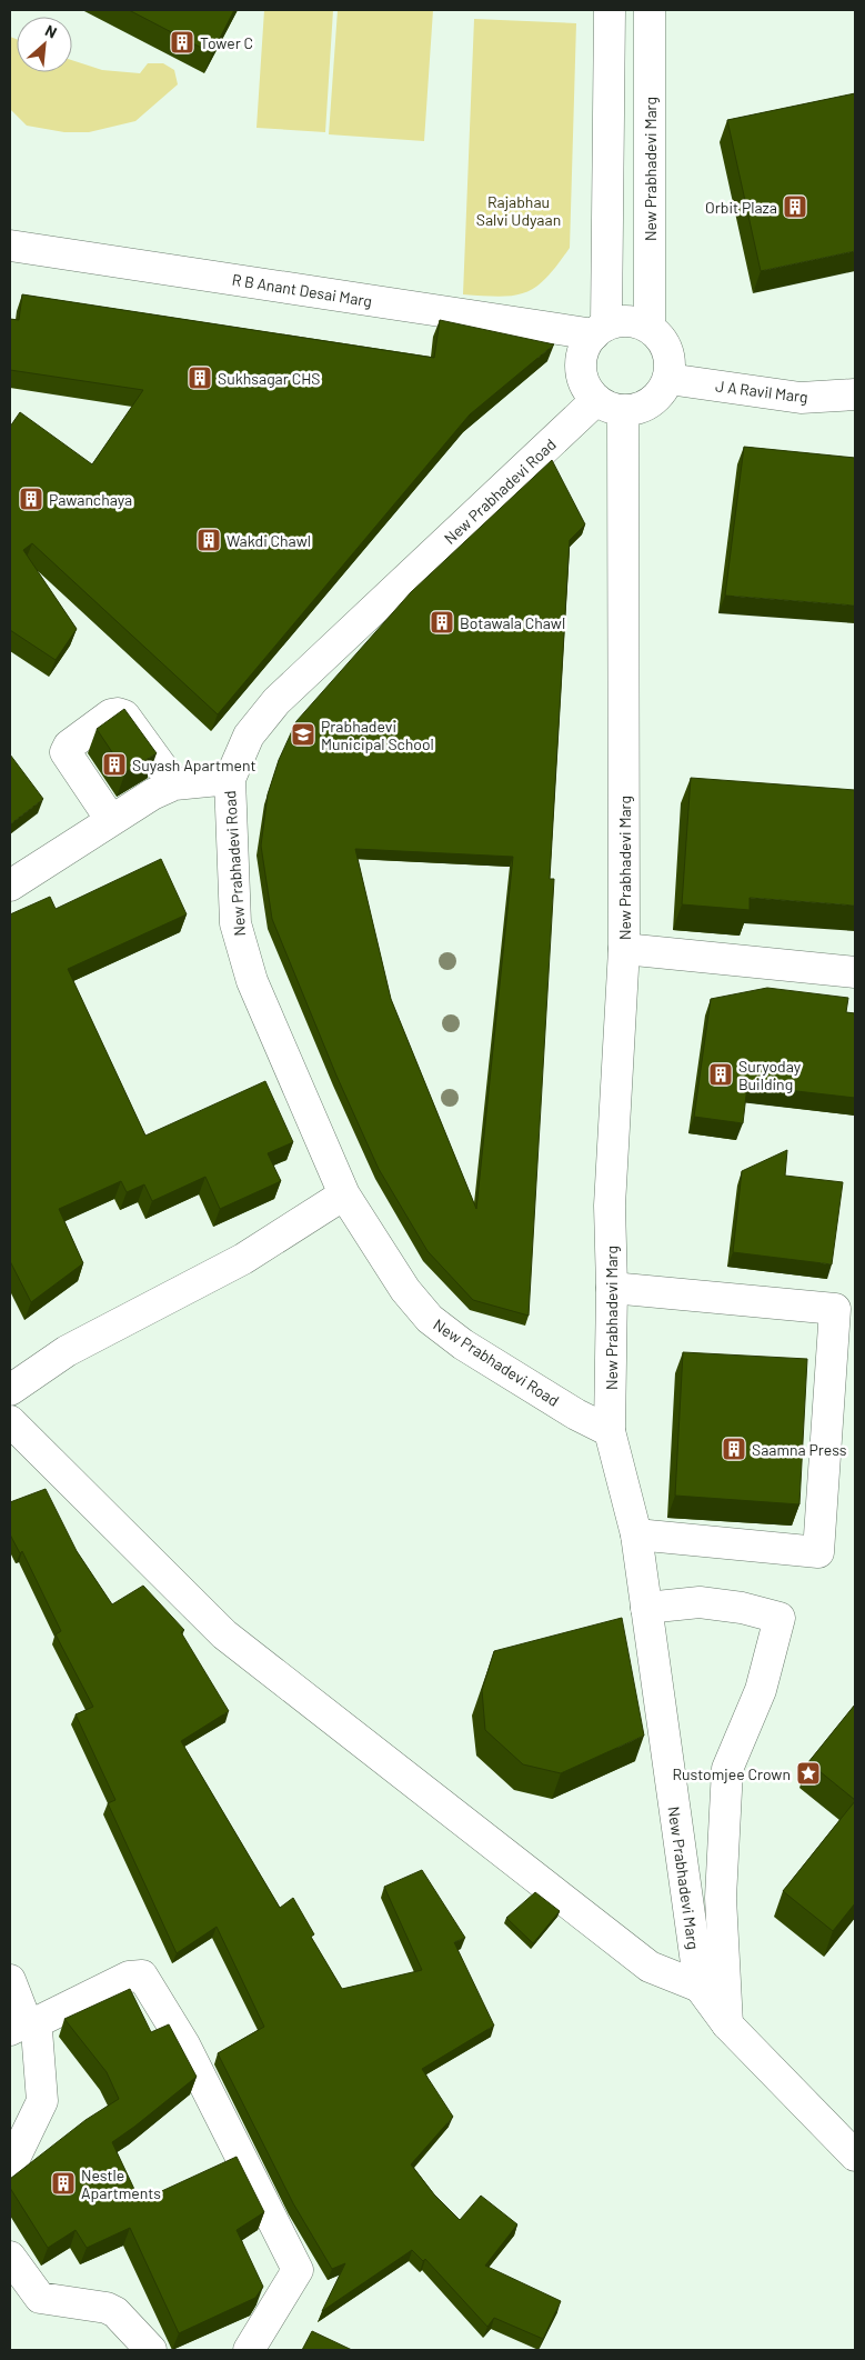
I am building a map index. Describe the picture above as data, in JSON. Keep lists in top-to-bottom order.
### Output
{
  "streets": {
    "street": [
      "New Prabhadevi Marg",
      "R B Anant Desai Marg",
      "J A Ravil Marg",
      "New Prabhadevi Road"
    ]
  },
  "crossings": [
    ["New Prabhadevi Marg", "R B Anant Desai Marg"],
    ["New Prabhadevi Marg", "J A Ravil Marg"],
    ["New Prabhadevi Marg", "New Prabhadevi Road"],
    ["R B Anant Desai Marg", "J A Ravil Marg"],
    ["R B Anant Desai Marg", "New Prabhadevi Road"],
    ["J A Ravil Marg", "New Prabhadevi Road"]
  ],
  "parks": ["Rajabhau Salvi Udyaan"],
  "places": {
    "building": [
      "Tower C",
      "Orbit Plaza",
      "Sukhsagar CHS",
      "Pawanchaya",
      "Wakdi Chawl",
      "Botawala Chawl",
      "Suyash Apartment",
      "Suryoday Building",
      "Saamna Press",
      "Nestle Apartments"
    ],
    "school or university": ["Prabhadevi Municipal School"],
    "place": ["Rustomjee Crown"]
  },
  "north": "top right"
}
